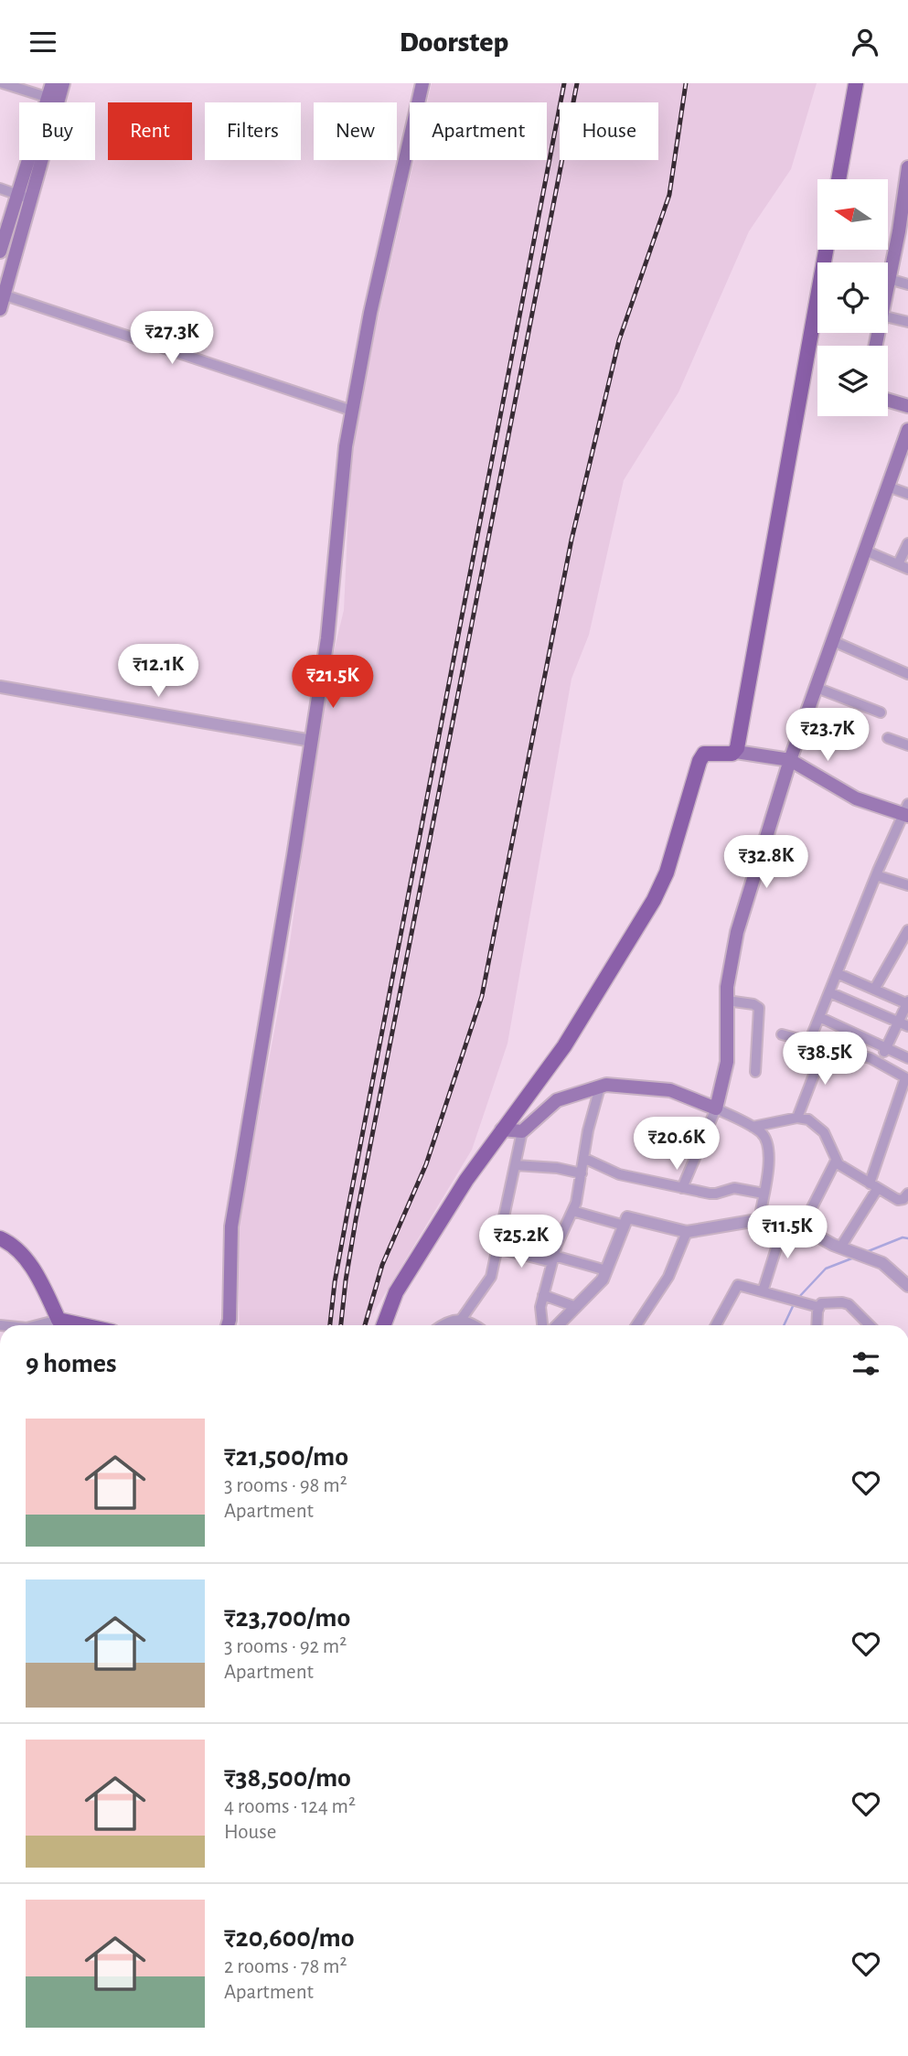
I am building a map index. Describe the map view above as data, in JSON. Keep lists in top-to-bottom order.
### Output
{
  "north": "left",
  "page": {
    "header": "Doorstep",
    "chip": [
      "Buy",
      "Rent",
      "Filters",
      "New",
      "Apartment",
      "House"
    ],
    "price": [
      "₹27.3K",
      "₹12.1K",
      "₹21.5K",
      "₹23.7K",
      "₹32.8K",
      "₹38.5K",
      "₹20.6K",
      "₹11.5K",
      "₹25.2K"
    ],
    "heading": "9 homes",
    "list": [
      {
        "name": "₹21,500/mo",
        "note": "3 rooms · 98 m² · Apartment"
      },
      {
        "name": "₹23,700/mo",
        "note": "3 rooms · 92 m² · Apartment"
      },
      {
        "name": "₹38,500/mo",
        "note": "4 rooms · 124 m² · House"
      },
      {
        "name": "₹20,600/mo",
        "note": "2 rooms · 78 m² · Apartment"
      }
    ]
  }
}
